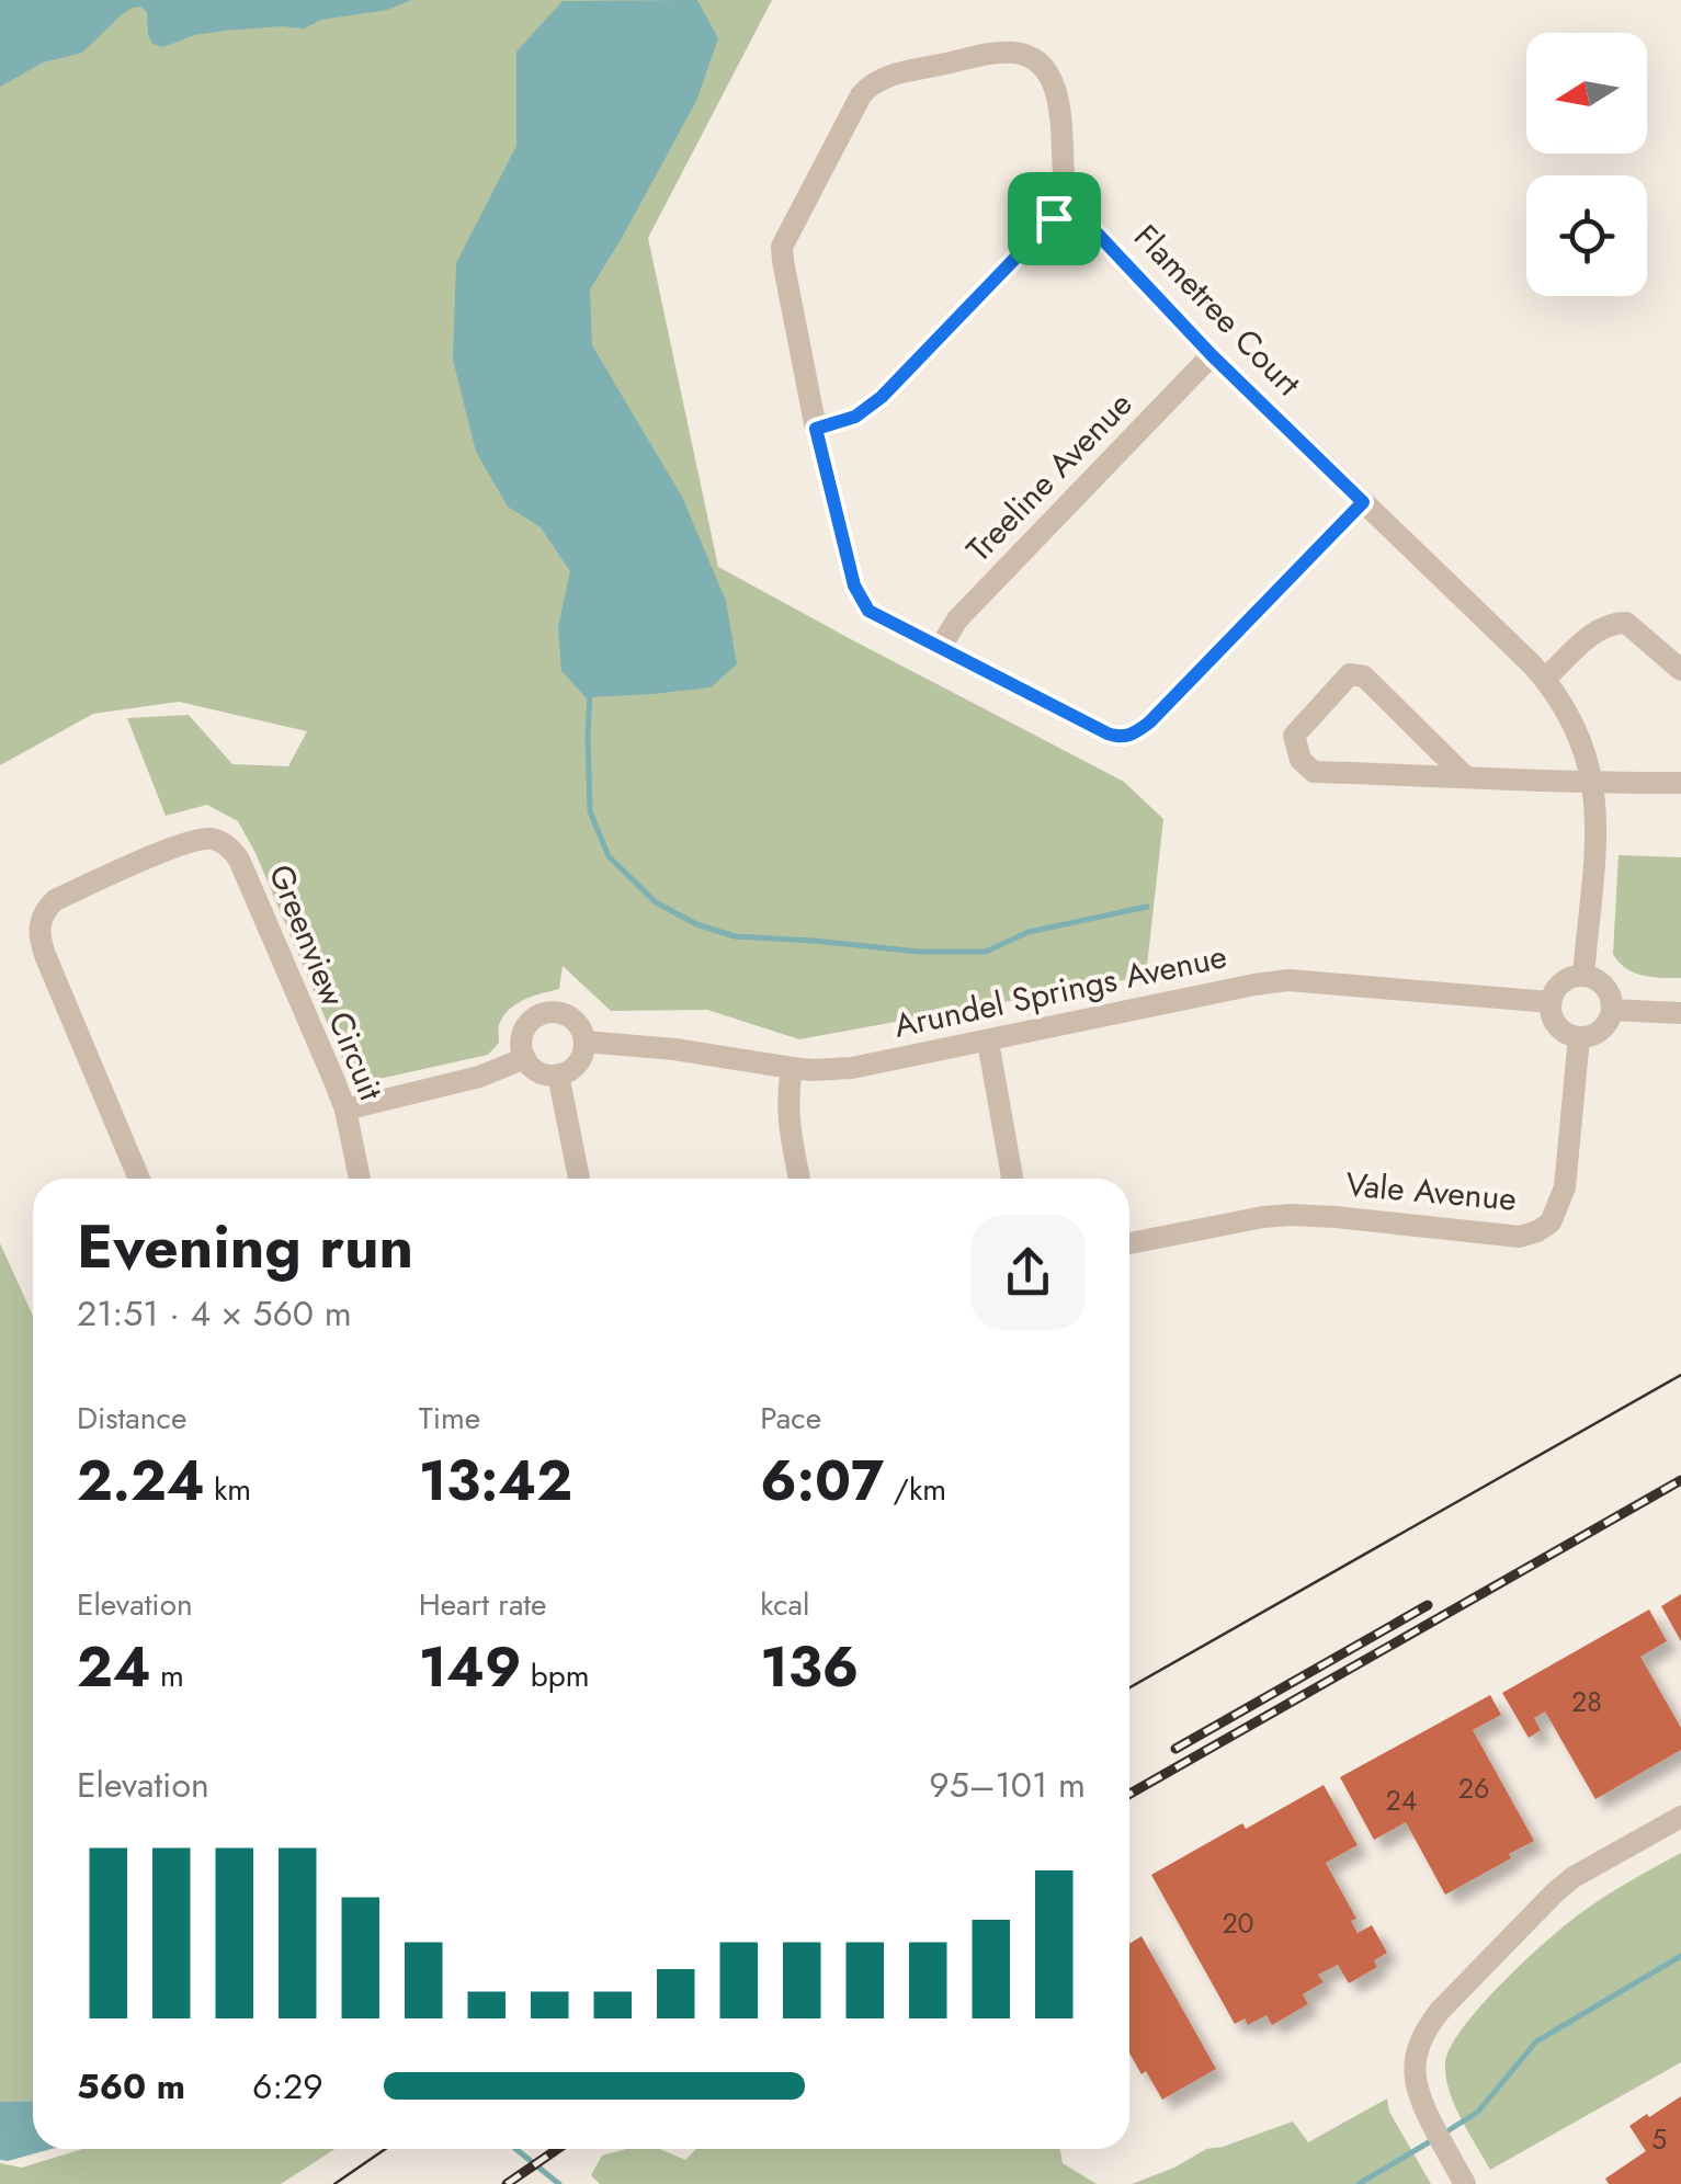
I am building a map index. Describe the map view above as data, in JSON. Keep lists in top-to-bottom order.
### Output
{
  "streets": {
    "street": [
      "Flametree Court",
      "Treeline Avenue",
      "Greenview Circuit",
      "Arundel Springs Avenue",
      "Vale Avenue"
    ]
  },
  "crossings": [
    ["Flametree Court", "Treeline Avenue"],
    ["Flametree Court", "Arundel Springs Avenue"],
    ["Flametree Court", "Vale Avenue"],
    ["Arundel Springs Avenue", "Vale Avenue"]
  ],
  "house_numbers": [
    "28",
    "26",
    "24",
    "20",
    "5"
  ],
  "north": "left",
  "page": {
    "heading": ["Evening run", "21:51 · 4 × 560 m"],
    "stats": [
      ["Distance", "2.24 km"],
      ["Time", "13:42"],
      ["Pace", "6:07 /km"],
      ["Elevation", "24 m"],
      ["Heart rate", "149 bpm"],
      ["kcal", "136"]
    ],
    "chart": ["Elevation", "95–101 m"],
    "list": [
      {
        "name": "560 m",
        "note": "6:29"
      }
    ]
  }
}
